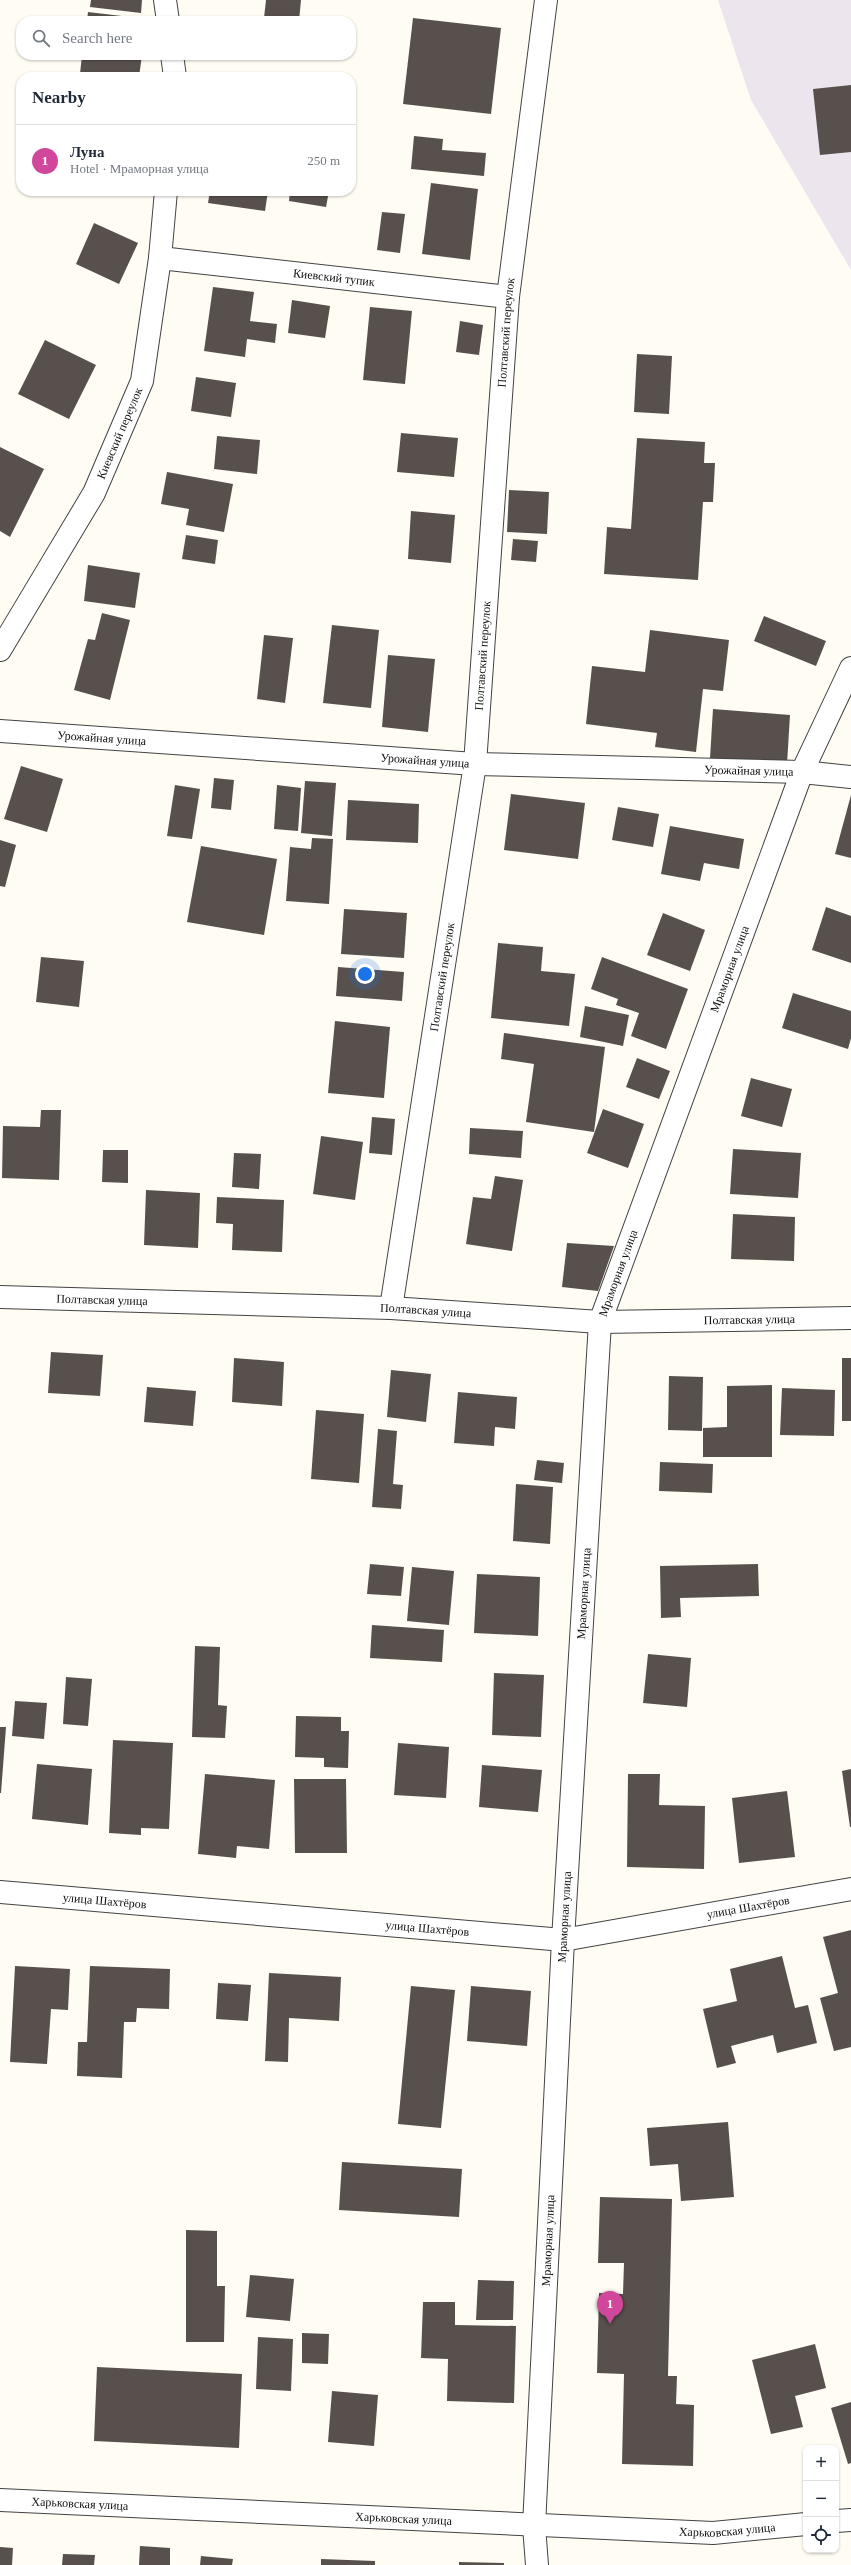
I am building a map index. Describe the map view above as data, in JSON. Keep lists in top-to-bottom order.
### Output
{
  "streets": {
    "street": [
      "Киевский тупик",
      "Полтавский переулок",
      "Киевский переулок",
      "Урожайная улица",
      "Мраморная улица",
      "Полтавская улица",
      "улица Шахтёров",
      "Харьковская улица"
    ]
  },
  "crossings": [
    ["Киевский тупик", "Полтавский переулок"],
    ["Киевский тупик", "Киевский переулок"],
    ["Полтавский переулок", "Урожайная улица"],
    ["Полтавский переулок", "Полтавская улица"],
    ["Урожайная улица", "Мраморная улица"],
    ["Мраморная улица", "Полтавская улица"],
    ["Мраморная улица", "улица Шахтёров"],
    ["Мраморная улица", "Харьковская улица"]
  ],
  "page": {
    "search": "Search here",
    "heading": "Nearby",
    "list": [
      {
        "mark": "1",
        "name": "Луна",
        "note": "Hotel · Мраморная улица",
        "value": "250 m"
      }
    ],
    "pins": "1",
    "map_buttons": ["+", "−"]
  }
}
